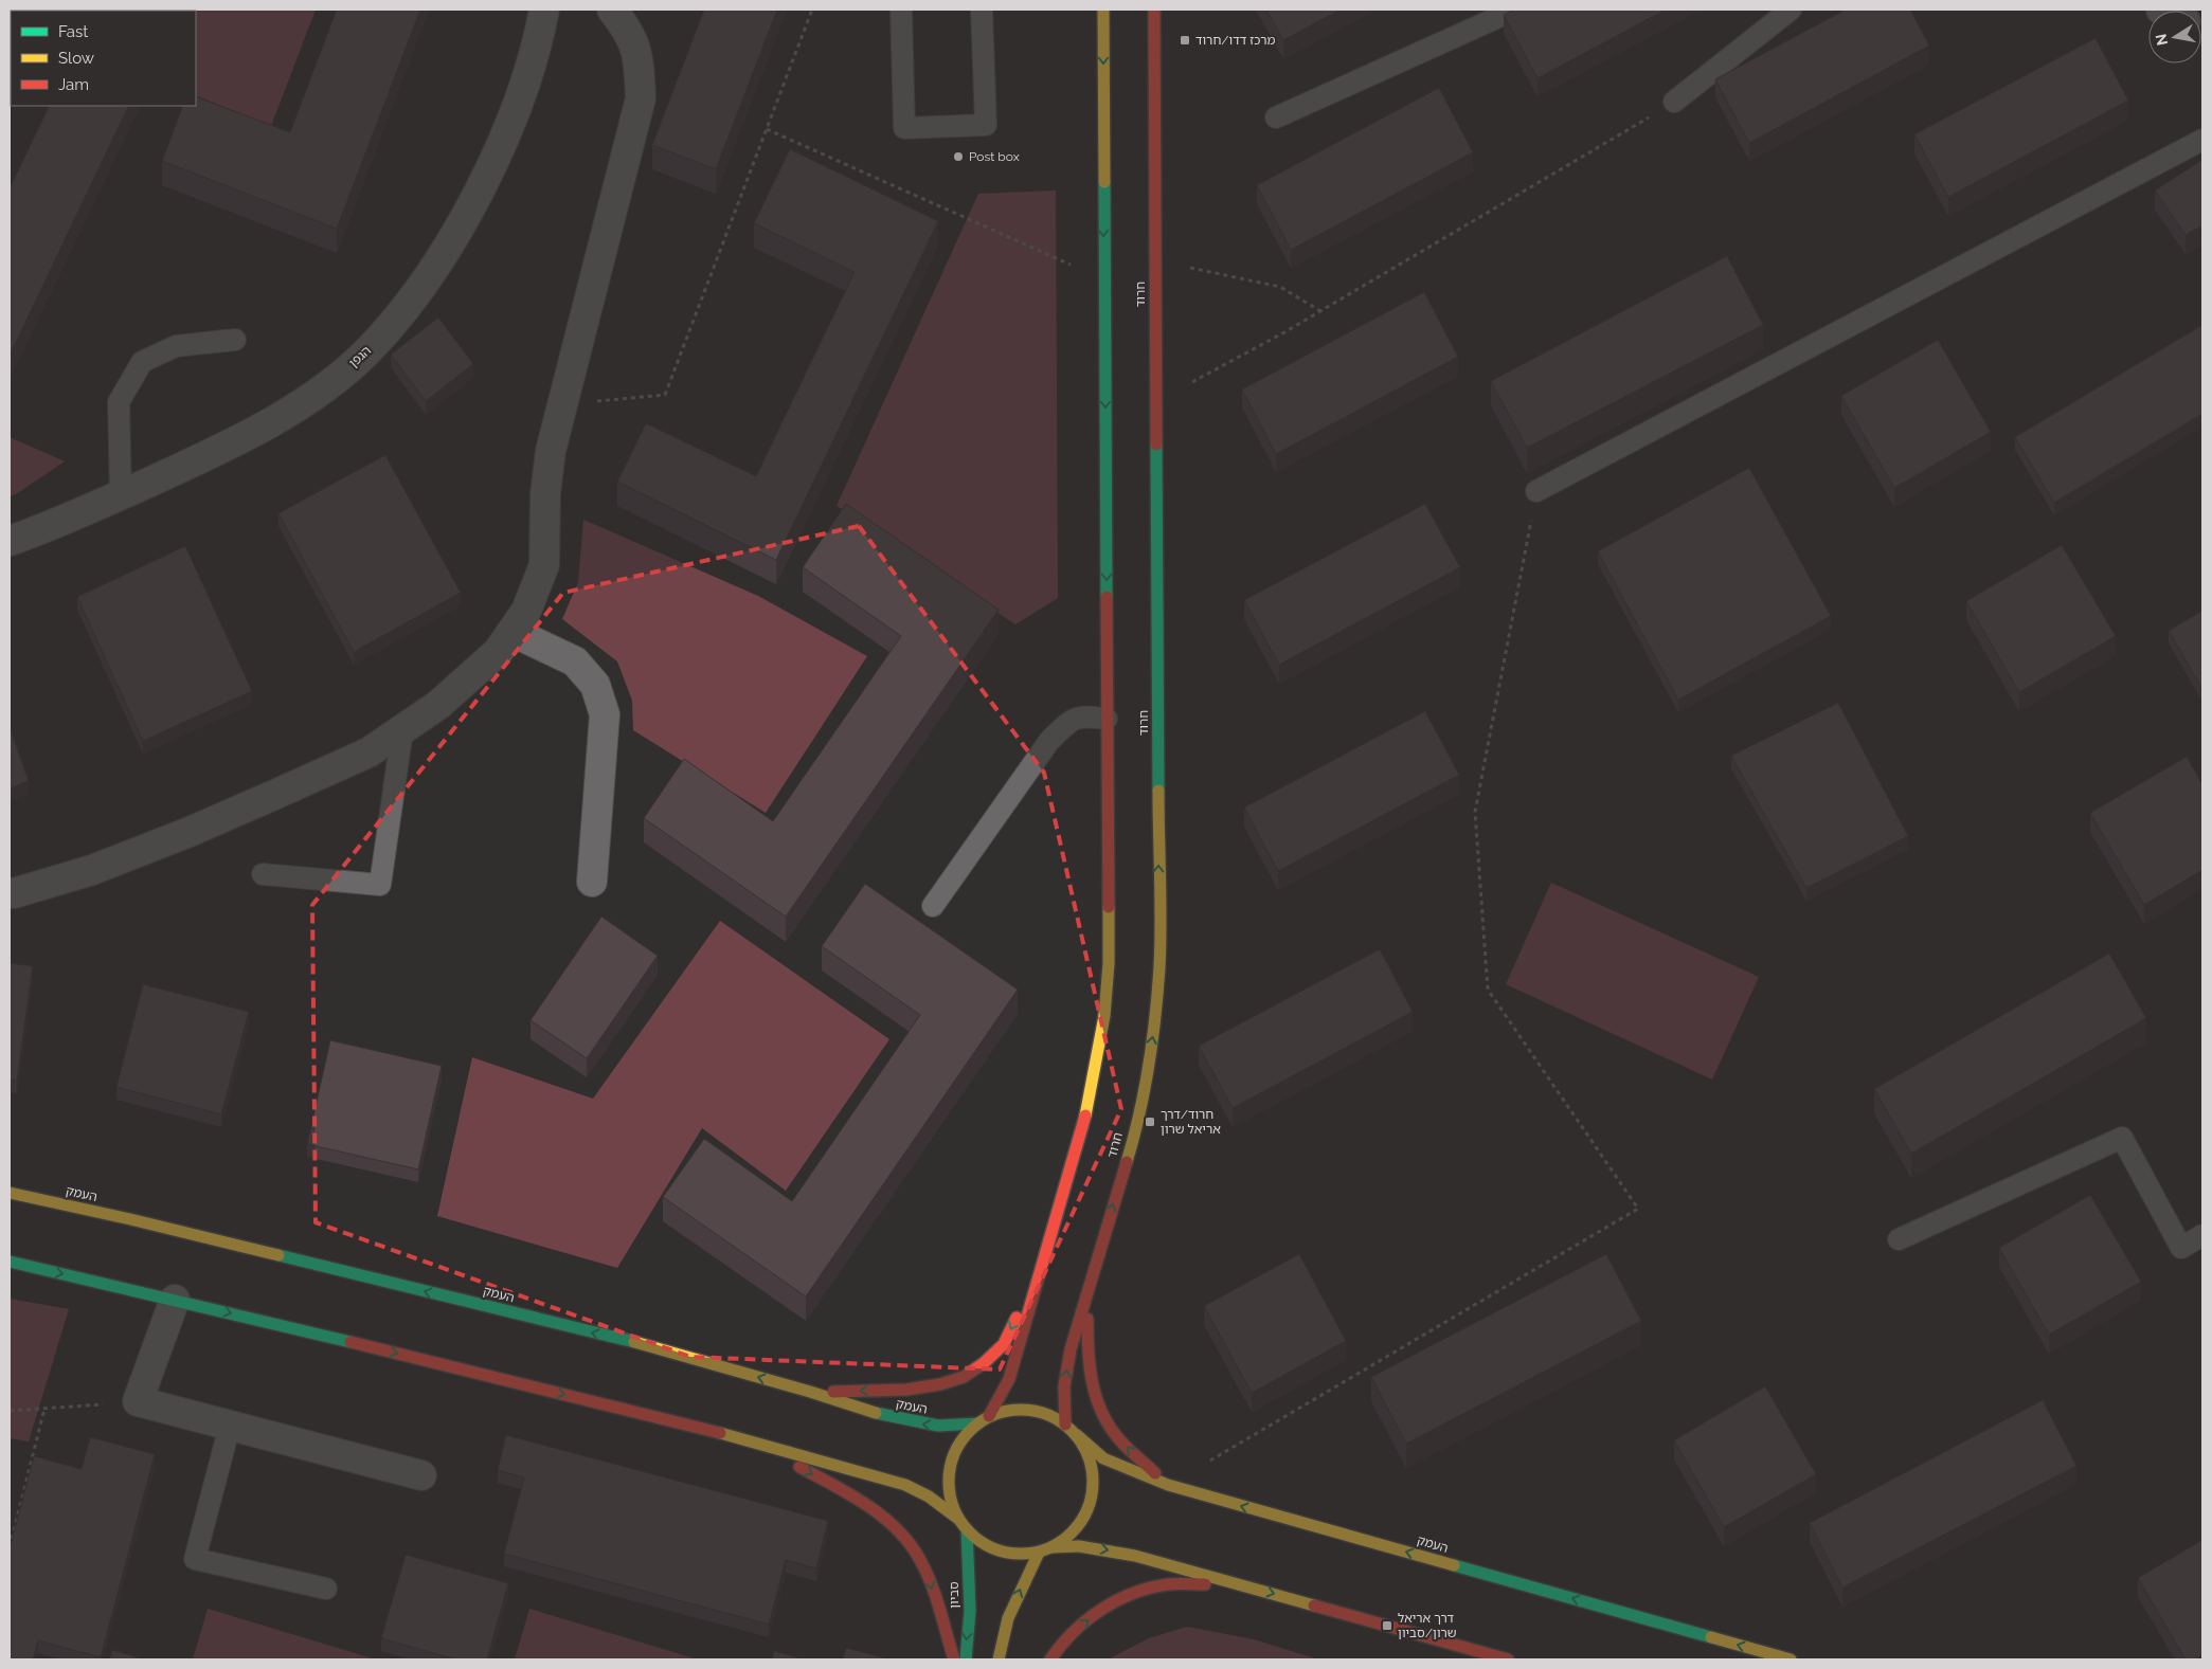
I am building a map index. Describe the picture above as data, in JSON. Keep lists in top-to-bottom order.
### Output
{
  "streets": {
    "main road": ["חרוד", "העמק", "סביון"],
    "street": ["הגפן"]
  },
  "crossings": [
    ["חרוד", "העמק"],
    ["חרוד", "סביון"],
    ["העמק", "סביון"]
  ],
  "places": {
    "transit": ["מרכז דדו/חרוד", "חרוד/דרך אריאל שרון", "דרך אריאל שרון/סביון"],
    "other": ["Post box"]
  },
  "legend": ["Fast", "Slow", "Jam"],
  "north": "left"
}
